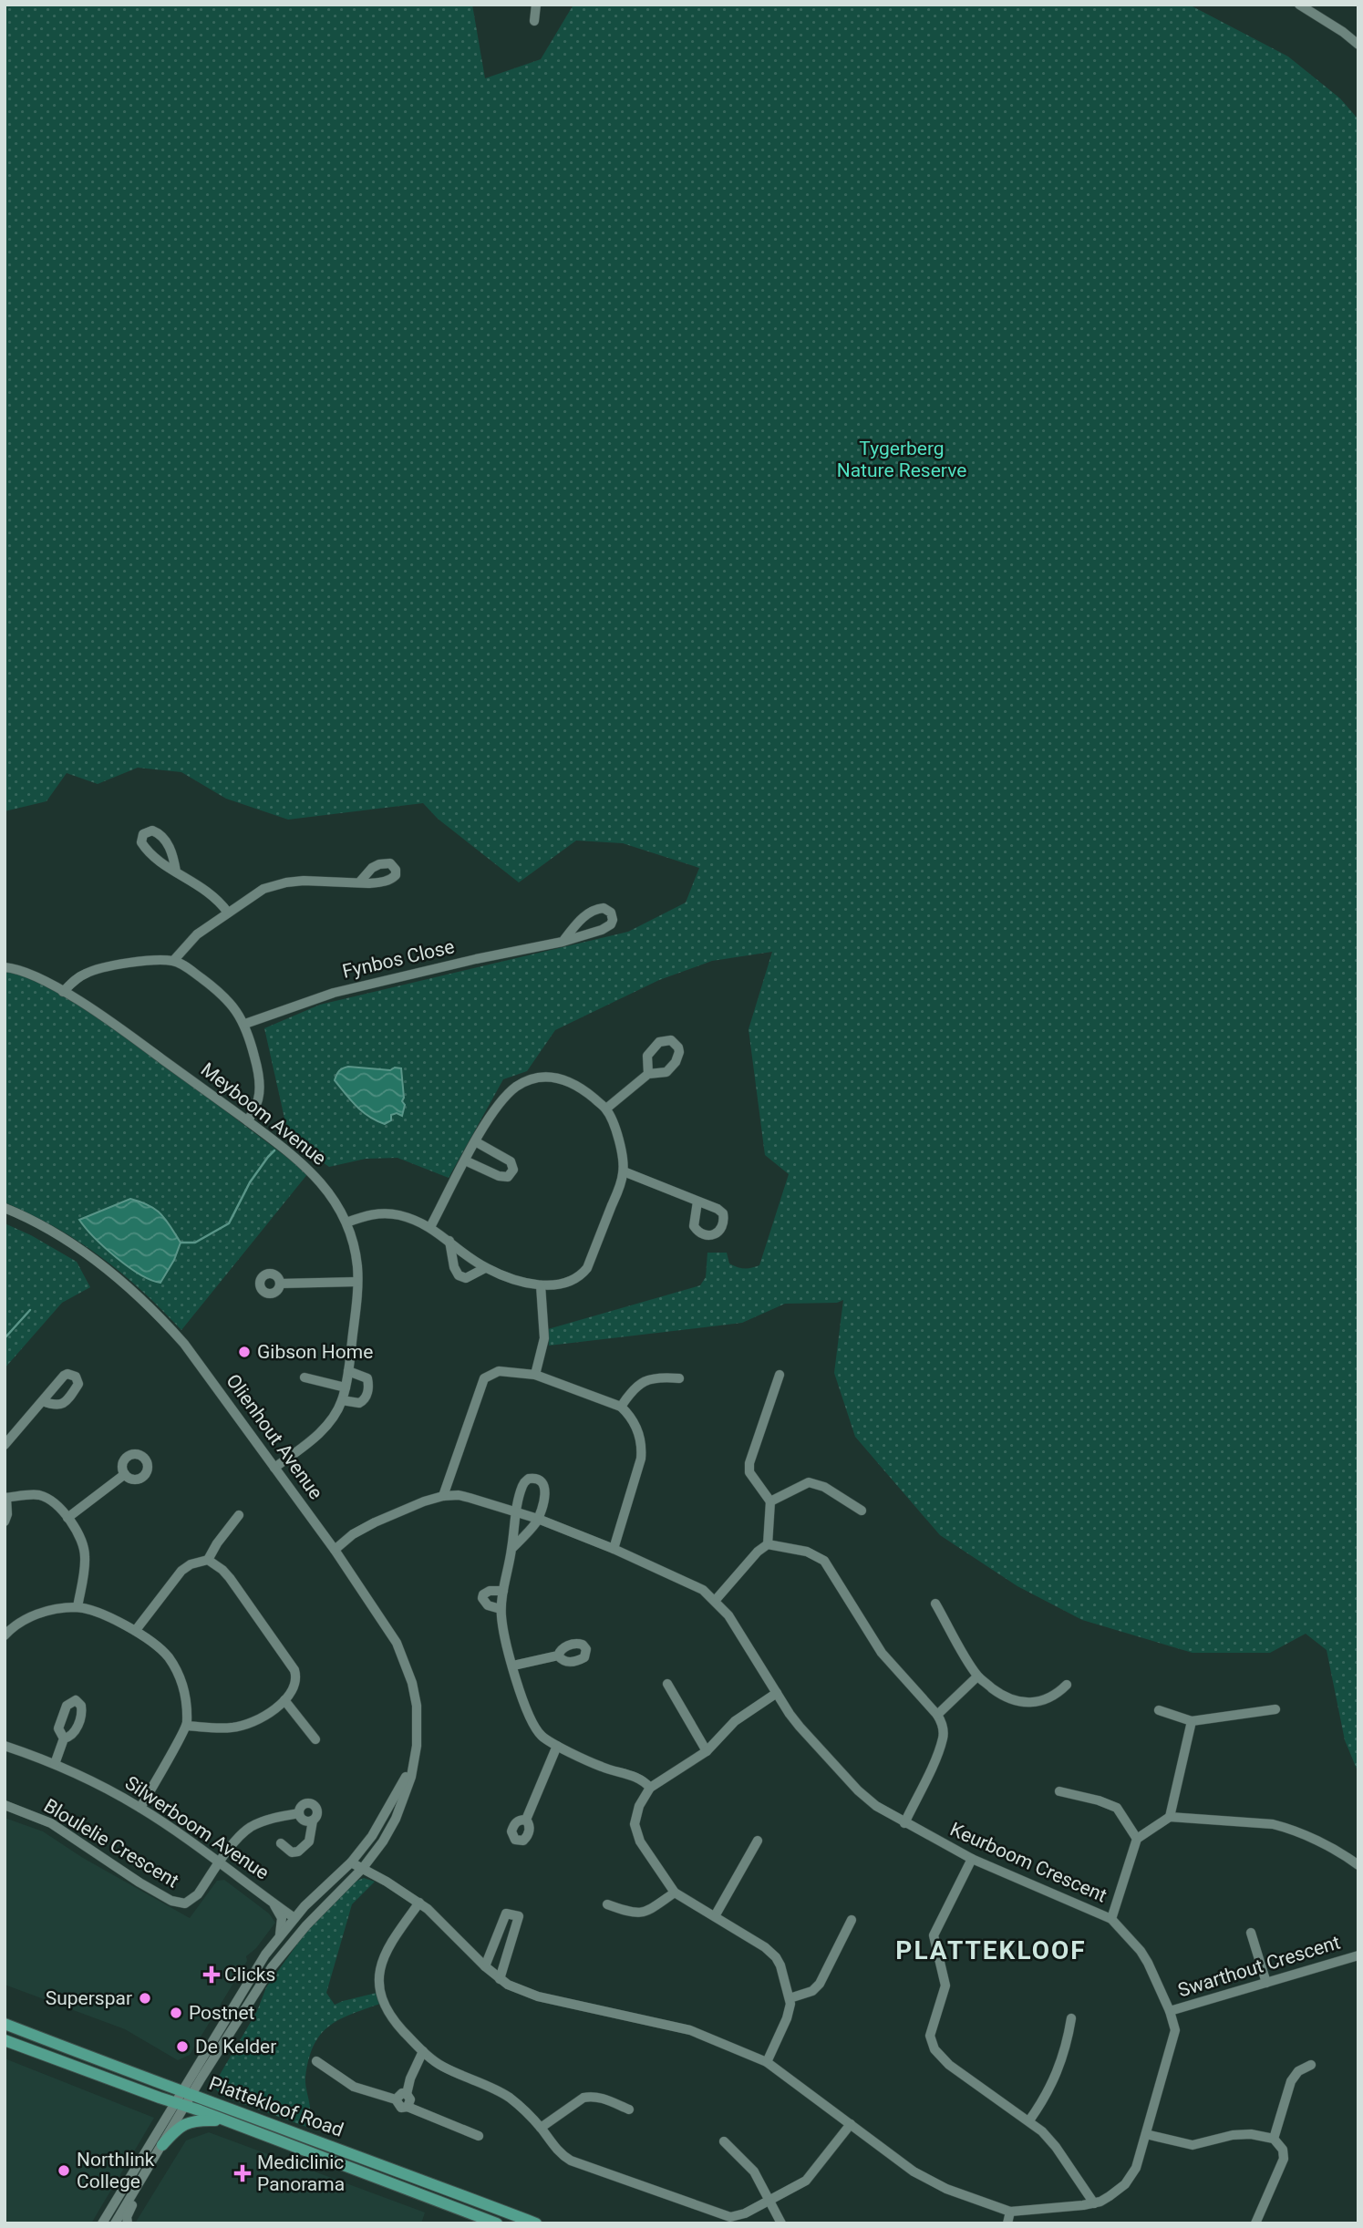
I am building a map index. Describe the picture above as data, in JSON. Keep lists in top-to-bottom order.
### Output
{
  "streets": {
    "main road": ["Plattekloof Road"],
    "street": [
      "Fynbos Close",
      "Meyboom Avenue",
      "Olienhout Avenue",
      "Silwerboom Avenue",
      "Bloulelie Crescent",
      "Keurboom Crescent",
      "Swarthout Crescent"
    ]
  },
  "crossings": [
    ["Meyboom Avenue", "Olienhout Avenue"],
    ["Olienhout Avenue", "Silwerboom Avenue"],
    ["Olienhout Avenue", "Keurboom Crescent"],
    ["Olienhout Avenue", "Plattekloof Road"],
    ["Silwerboom Avenue", "Bloulelie Crescent"],
    ["Keurboom Crescent", "Swarthout Crescent"]
  ],
  "districts": ["PLATTEKLOOF"],
  "parks": ["Tygerberg Nature Reserve"],
  "places": {
    "other": [
      "Gibson Home",
      "Superspar",
      "Postnet",
      "De Kelder",
      "Northlink College"
    ],
    "health": ["Clicks", "Mediclinic Panorama"]
  }
}
